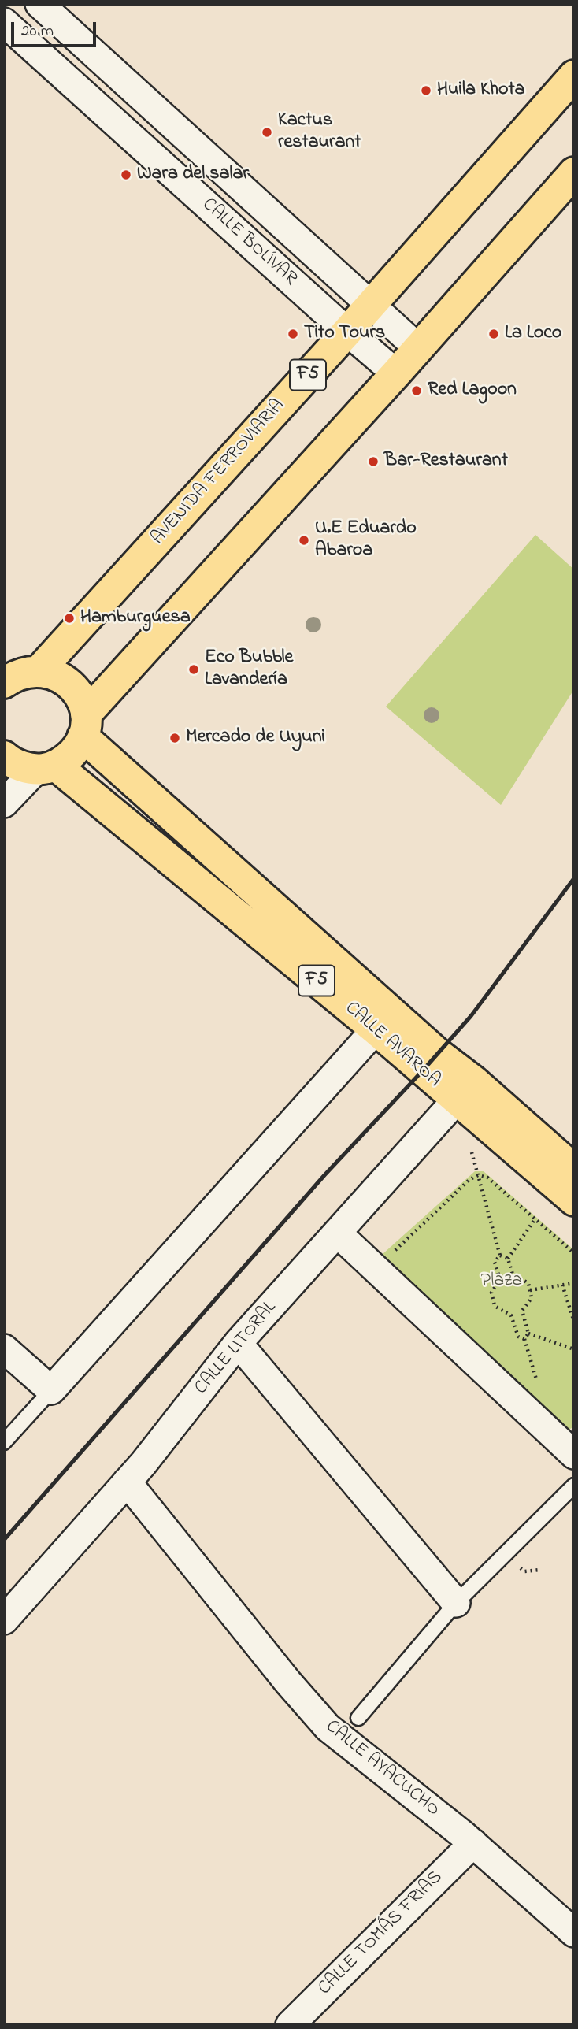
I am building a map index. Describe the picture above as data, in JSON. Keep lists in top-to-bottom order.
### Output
{
  "streets": {
    "highway": ["F5", "AVENIDA FERROVIARIA", "CALLE AVAROA"],
    "street": [
      "CALLE BOLÍVAR",
      "CALLE LITORAL",
      "CALLE AYACUCHO",
      "CALLE TOMÁS FRIAS"
    ]
  },
  "crossings": [
    ["CALLE BOLÍVAR", "AVENIDA FERROVIARIA"],
    ["CALLE AVAROA", "CALLE LITORAL"],
    ["CALLE LITORAL", "CALLE AYACUCHO"],
    ["CALLE AYACUCHO", "CALLE TOMÁS FRIAS"]
  ],
  "parks": ["Plaza"],
  "places": [
    "Huila Khota",
    "Kactus restaurant",
    "Wara del salar",
    "Tito Tours",
    "La Loco",
    "Red Lagoon",
    "Bar-Restaurant",
    "U.E Eduardo Abaroa",
    "Hamburguesa",
    "Eco Bubble Lavandería",
    "Mercado de Uyuni"
  ],
  "scale_bar": "20 m"
}
